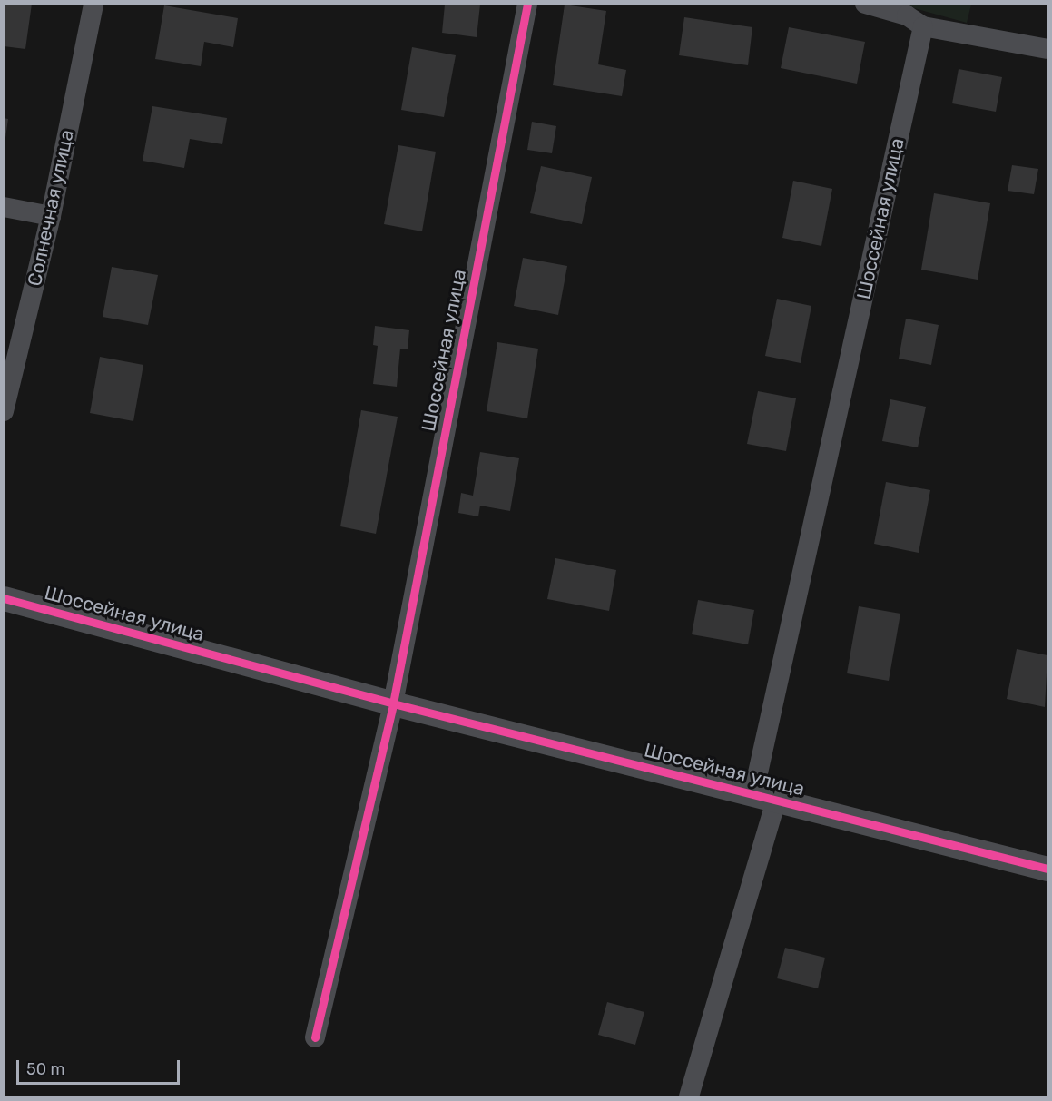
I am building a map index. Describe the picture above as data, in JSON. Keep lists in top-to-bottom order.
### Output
{
  "streets": {
    "street": ["Солнечная улица", "Шоссейная улица"]
  },
  "scale_bar": "50 m"
}
